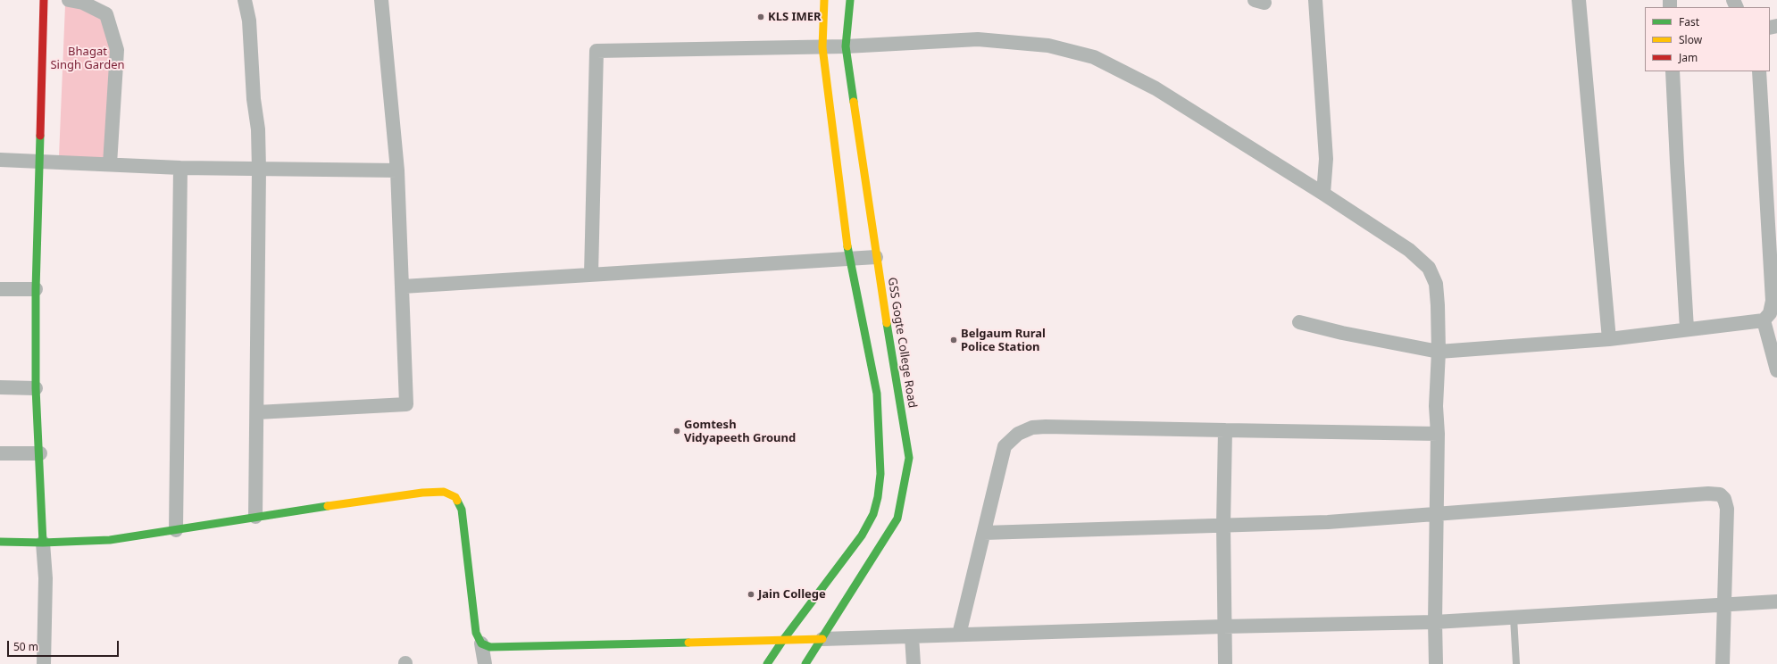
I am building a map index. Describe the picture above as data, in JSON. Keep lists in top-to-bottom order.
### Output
{
  "streets": {
    "street": ["GSS Gogte College Road"]
  },
  "parks": ["Bhagat Singh Garden"],
  "places": [
    "KLS IMER",
    "Belgaum Rural Police Station",
    "Gomtesh Vidyapeeth Ground",
    "Jain College"
  ],
  "legend": ["Fast", "Slow", "Jam"],
  "scale_bar": "50 m"
}
